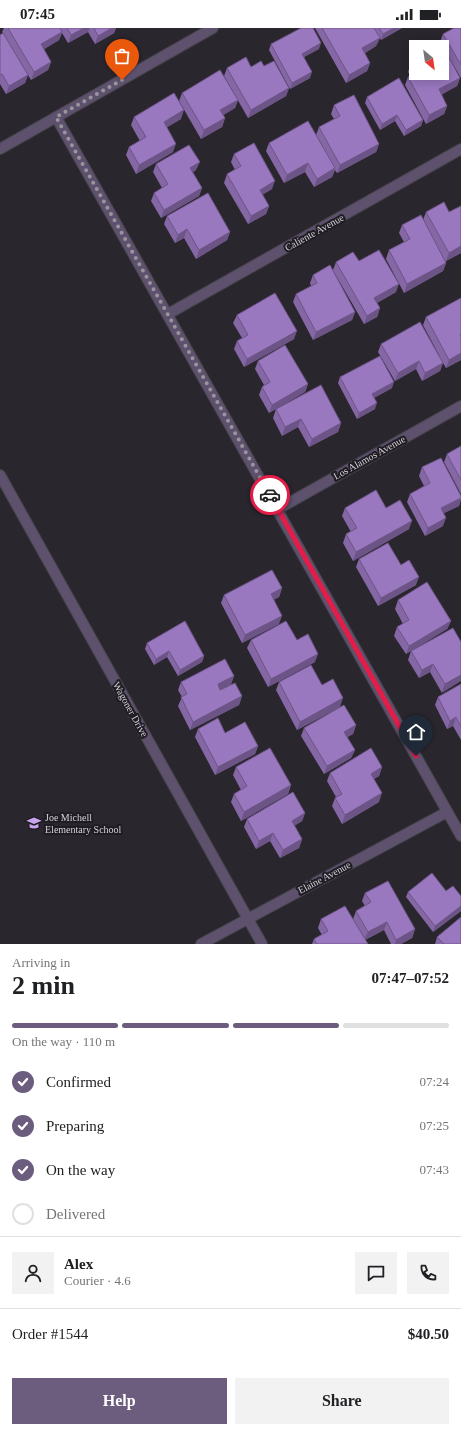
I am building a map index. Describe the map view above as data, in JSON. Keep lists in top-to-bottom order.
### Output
{
  "streets": {
    "street": [
      "Caliente Avenue",
      "Los Alamos Avenue",
      "Wagoner Drive",
      "Elaine Avenue"
    ]
  },
  "crossings": [
    ["Wagoner Drive", "Elaine Avenue"]
  ],
  "places": {
    "school or university": ["Joe Michell Elementary School"]
  },
  "north": "bottom right",
  "page": {
    "status": "07:45",
    "heading": ["2 min", "Arriving in", "07:47–07:52"],
    "panel": [
      "Alex",
      "Courier · 4.6",
      "Order #1544",
      "$40.50"
    ],
    "bar": "On the way · 110 m",
    "list": [
      ["Confirmed", "07:24"],
      ["Preparing", "07:25"],
      ["On the way", "07:43"],
      "Delivered"
    ],
    "buttons": ["Help", "Share"]
  }
}
